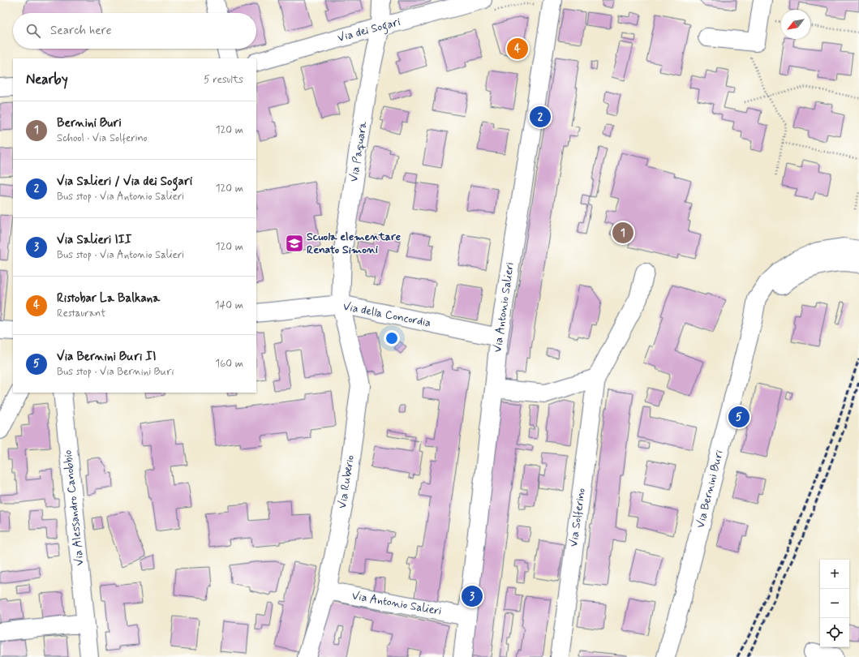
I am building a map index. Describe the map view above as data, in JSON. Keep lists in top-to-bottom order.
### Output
{
  "streets": {
    "street": [
      "Via dei Sogari",
      "Via Paquara",
      "Via Antonio Salieri",
      "Via della Concordia",
      "Via Ruberio",
      "Via Bernini Buri",
      "Via Alessandro Canobbio",
      "Via Solferino"
    ]
  },
  "crossings": [
    ["Via dei Sogari", "Via Paquara"],
    ["Via Paquara", "Via della Concordia"],
    ["Via Paquara", "Via Ruberio"],
    ["Via Antonio Salieri", "Via della Concordia"],
    ["Via Antonio Salieri", "Via Ruberio"],
    ["Via della Concordia", "Via Ruberio"]
  ],
  "places": {
    "school or university": ["Scuola elementare Renato Simoni"]
  },
  "north": "bottom left",
  "page": {
    "search": "Search here",
    "pins": [
      "4",
      "2",
      "1",
      "5",
      "3"
    ],
    "heading": ["Nearby", "5 results"],
    "list": [
      {
        "mark": "1",
        "name": "Bernini Buri",
        "note": "School · Via Solferino",
        "value": "120 m"
      },
      {
        "mark": "2",
        "name": "Via Salieri / Via dei Sogari",
        "note": "Bus stop · Via Antonio Salieri",
        "value": "120 m"
      },
      {
        "mark": "3",
        "name": "Via Salieri III",
        "note": "Bus stop · Via Antonio Salieri",
        "value": "120 m"
      },
      {
        "mark": "4",
        "name": "Ristobar La Balkana",
        "note": "Restaurant",
        "value": "140 m"
      },
      {
        "mark": "5",
        "name": "Via Bernini Buri II",
        "note": "Bus stop · Via Bernini Buri",
        "value": "160 m"
      }
    ],
    "map_buttons": ["+", "−"]
  }
}
